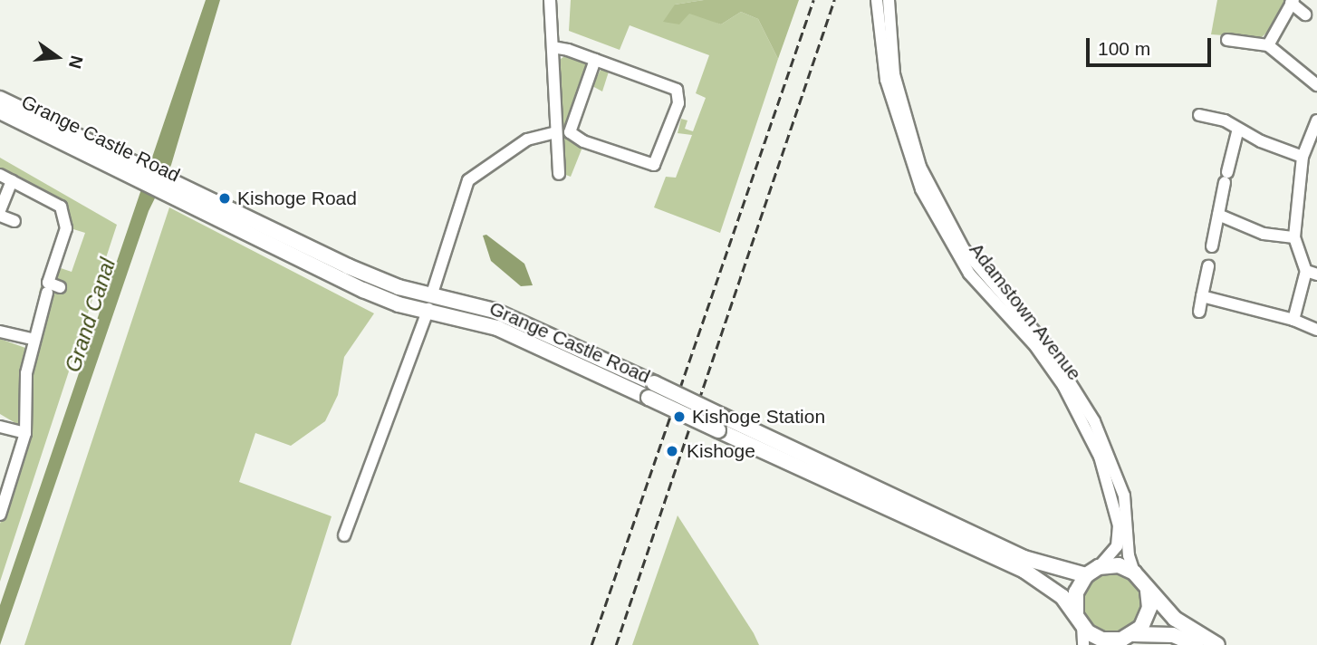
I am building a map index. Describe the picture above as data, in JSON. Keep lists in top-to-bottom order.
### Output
{
  "streets": {
    "main road": ["Grange Castle Road"],
    "street": ["Adamstown Avenue"]
  },
  "crossings": [
    ["Grange Castle Road", "Adamstown Avenue"]
  ],
  "water": ["Grand Canal"],
  "places": ["Kishoge Road", "Kishoge Station", "Kishoge"],
  "scale_bar": "100 m",
  "north": "right"
}
